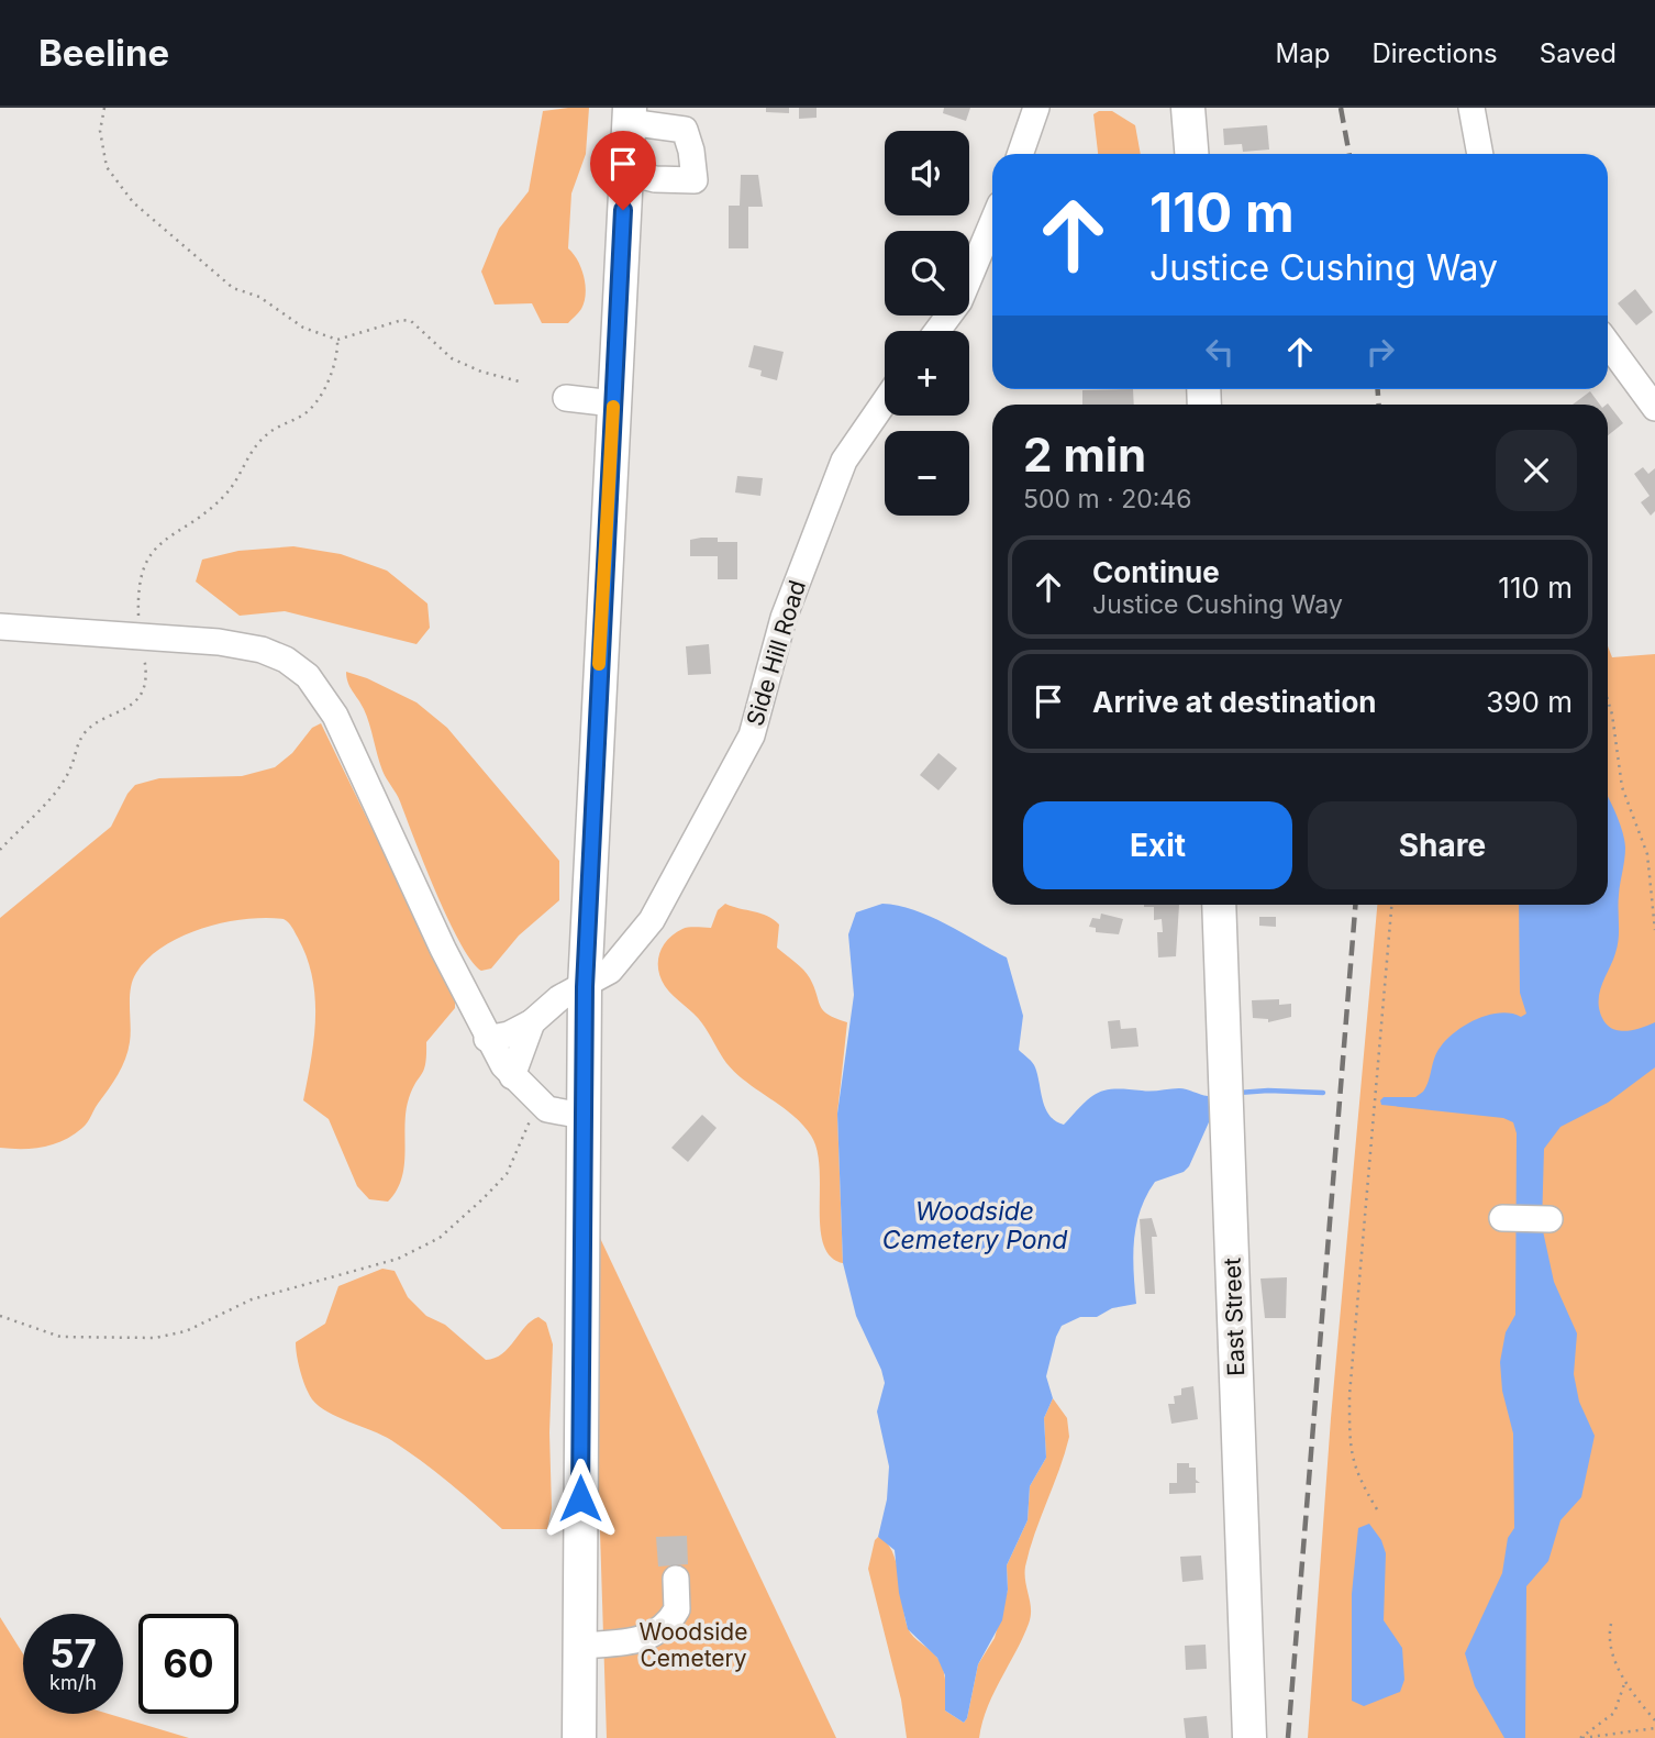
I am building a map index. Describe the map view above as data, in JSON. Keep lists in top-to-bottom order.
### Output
{
  "streets": {
    "main road": ["East Street"],
    "street": ["Side Hill Road"]
  },
  "water": ["Woodside Cemetery Pond"],
  "parks": ["Woodside Cemetery"],
  "page": {
    "header": "Beeline",
    "nav": ["Map", "Directions", "Saved"],
    "map_buttons": ["+", "−"],
    "turn": ["110 m", "Justice Cushing Way"],
    "heading": ["2 min", "500 m · 20:46"],
    "list": [
      {
        "name": "Continue",
        "note": "Justice Cushing Way",
        "value": "110 m"
      },
      {
        "name": "Arrive at destination",
        "value": "390 m"
      }
    ],
    "buttons": ["Exit", "Share"],
    "speed": "57 km/h",
    "limit": "60"
  }
}
